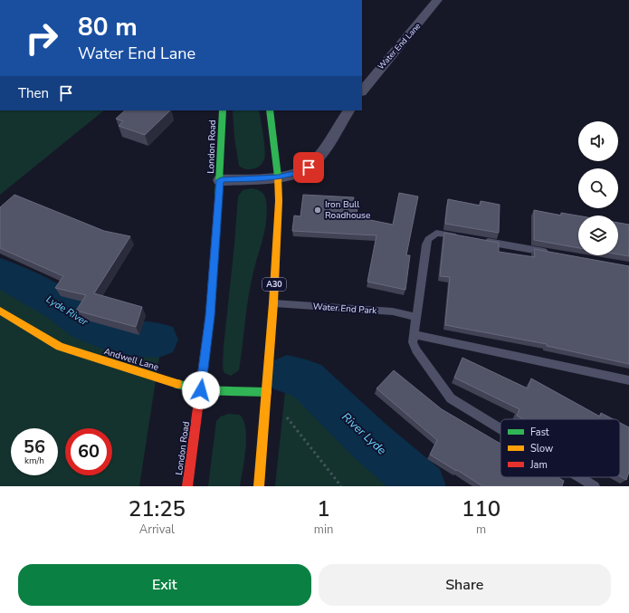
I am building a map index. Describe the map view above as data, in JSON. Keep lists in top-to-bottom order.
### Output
{
  "streets": {
    "main road": ["London Road", "A30", "Andwell Lane"],
    "street": ["Water End Lane"],
    "lane": ["Water End Park"]
  },
  "crossings": [
    ["London Road", "Andwell Lane"],
    ["A30", "Water End Park"],
    ["A30", "Andwell Lane"]
  ],
  "water": ["Lyde River", "River Lyde"],
  "places": ["Iron Bull Roadhouse"],
  "legend": ["Fast", "Slow", "Jam"],
  "page": {
    "turn": ["80 m", "Water End Lane"],
    "then": "Then",
    "speed": "56 km/h",
    "limit": "60",
    "eta": [
      "21:25",
      "Arrival",
      "1",
      "min",
      "110",
      "m"
    ],
    "buttons": ["Exit", "Share"]
  }
}
